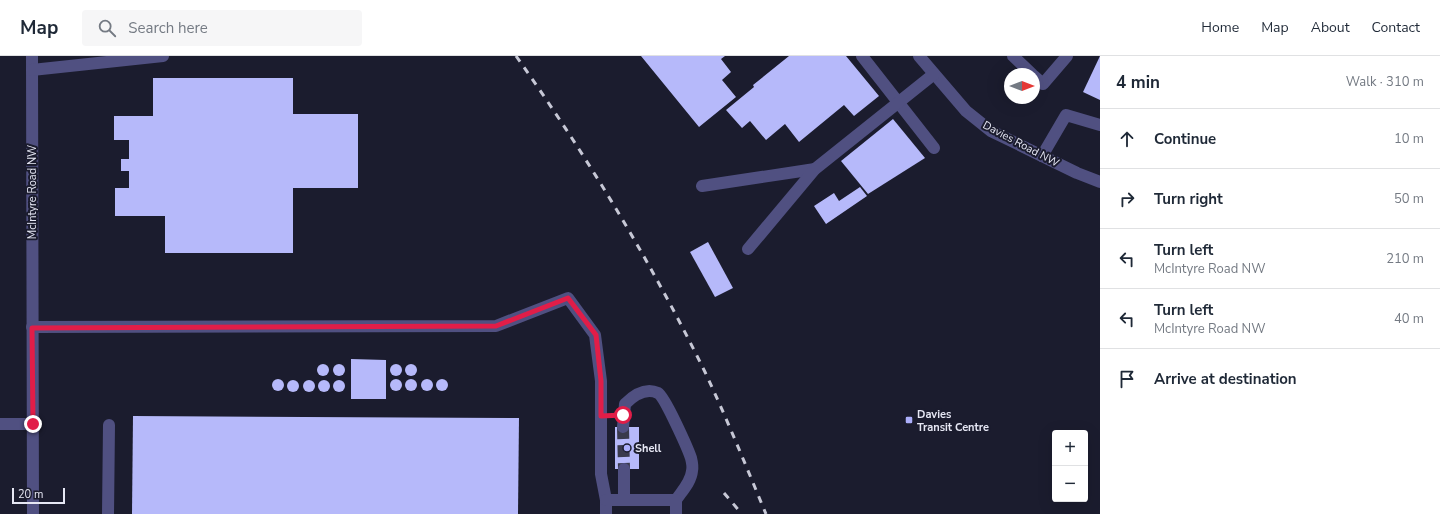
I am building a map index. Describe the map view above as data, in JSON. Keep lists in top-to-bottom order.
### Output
{
  "streets": {
    "street": ["Davies Road NW", "McIntyre Road NW"]
  },
  "places": {
    "transit": ["Davies Transit Centre"],
    "other": ["Shell"]
  },
  "scale_bar": "20 m",
  "north": "right",
  "page": {
    "header": "Map",
    "search": "Search here",
    "nav": [
      "Home",
      "Map",
      "About",
      "Contact"
    ],
    "heading": ["4 min", "Walk · 310 m"],
    "list": [
      ["Continue", "10 m"],
      ["Turn right", "50 m"],
      ["Turn left", "McIntyre Road NW", "210 m"],
      ["Turn left", "McIntyre Road NW", "40 m"],
      "Arrive at destination"
    ],
    "map_buttons": ["+", "−"],
    "scale": "20 m"
  }
}
